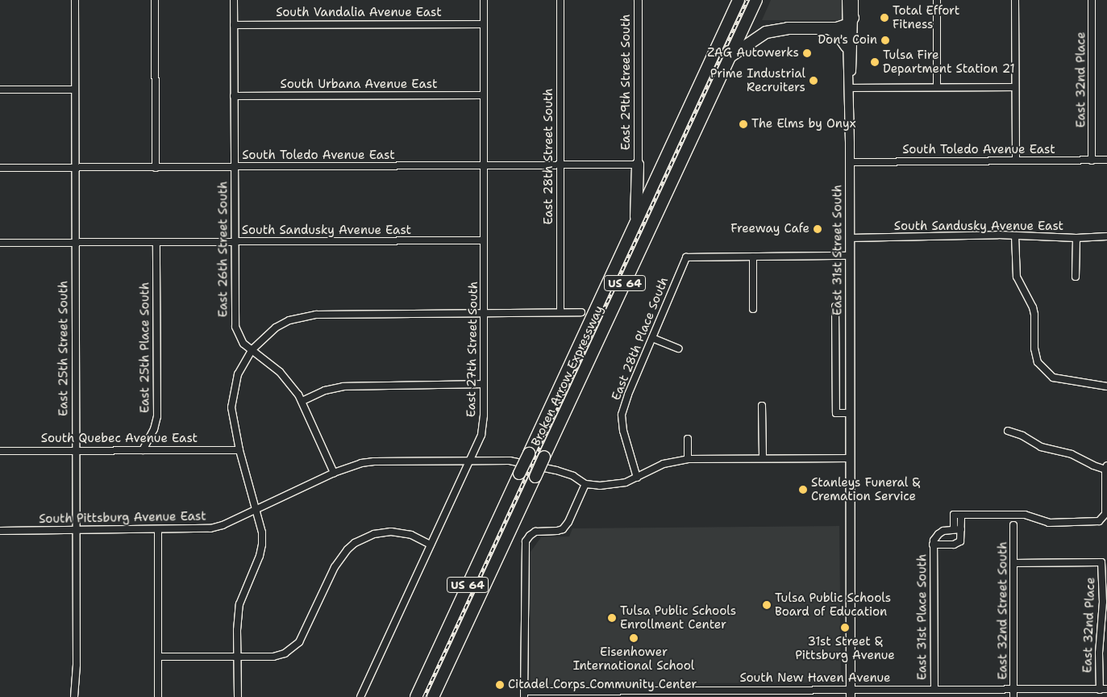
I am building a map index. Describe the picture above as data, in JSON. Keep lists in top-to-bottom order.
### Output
{
  "streets": {
    "highway": ["US 64", "Broken Arrow Expressway"],
    "main road": ["East 31st Street South"],
    "street": [
      "South Vandalia Avenue East",
      "East 32nd Place",
      "East 29th Street South",
      "South Urbana Avenue East",
      "South Toledo Avenue East",
      "East 28th Street South",
      "South Sandusky Avenue East",
      "East 26th Street South",
      "East 28th Place South",
      "East 25th Place South",
      "East 25th Street South",
      "East 27th Street South",
      "South Quebec Avenue East",
      "South Pittsburg Avenue East",
      "East 32nd Street South",
      "East 31st Place South",
      "South New Haven Avenue"
    ]
  },
  "crossings": [
    ["South Vandalia Avenue East", "East 26th Street South"],
    ["South Vandalia Avenue East", "East 27th Street South"],
    ["East 32nd Place", "South Toledo Avenue East"],
    ["East 32nd Place", "East 32nd Street South"],
    ["East 32nd Place", "South New Haven Avenue"],
    ["East 29th Street South", "South Toledo Avenue East"],
    ["South Urbana Avenue East", "East 26th Street South"],
    ["South Urbana Avenue East", "East 27th Street South"],
    ["South Toledo Avenue East", "East 28th Street South"],
    ["South Toledo Avenue East", "East 26th Street South"],
    ["South Toledo Avenue East", "East 31st Street South"],
    ["South Toledo Avenue East", "East 25th Street South"],
    ["South Toledo Avenue East", "East 27th Street South"],
    ["South Sandusky Avenue East", "East 26th Street South"],
    ["South Sandusky Avenue East", "East 31st Street South"],
    ["South Sandusky Avenue East", "East 25th Place South"],
    ["South Sandusky Avenue East", "East 25th Street South"],
    ["South Sandusky Avenue East", "East 27th Street South"],
    ["East 26th Street South", "South Pittsburg Avenue East"],
    ["East 31st Street South", "South Pittsburg Avenue East"],
    ["East 31st Street South", "South New Haven Avenue"],
    ["East 28th Place South", "South Pittsburg Avenue East"],
    ["East 25th Place South", "South Quebec Avenue East"],
    ["East 25th Street South", "South Quebec Avenue East"],
    ["East 25th Street South", "South Pittsburg Avenue East"],
    ["East 27th Street South", "South Pittsburg Avenue East"],
    ["East 32nd Street South", "South New Haven Avenue"],
    ["East 31st Place South", "South New Haven Avenue"]
  ],
  "places": [
    "Total Effort Fitness",
    "Don's Coin",
    "ZAG Autowerks",
    "Tulsa Fire Department Station 21",
    "Prime Industrial Recruiters",
    "The Elms by Onyx",
    "Freeway Cafe",
    "Stanleys Funeral & Cremation Service",
    "Tulsa Public Schools Board of Education",
    "Tulsa Public Schools Enrollment Center",
    "31st Street & Pittsburg Avenue",
    "Eisenhower International School",
    "Citadel Corps Community Center"
  ]
}
